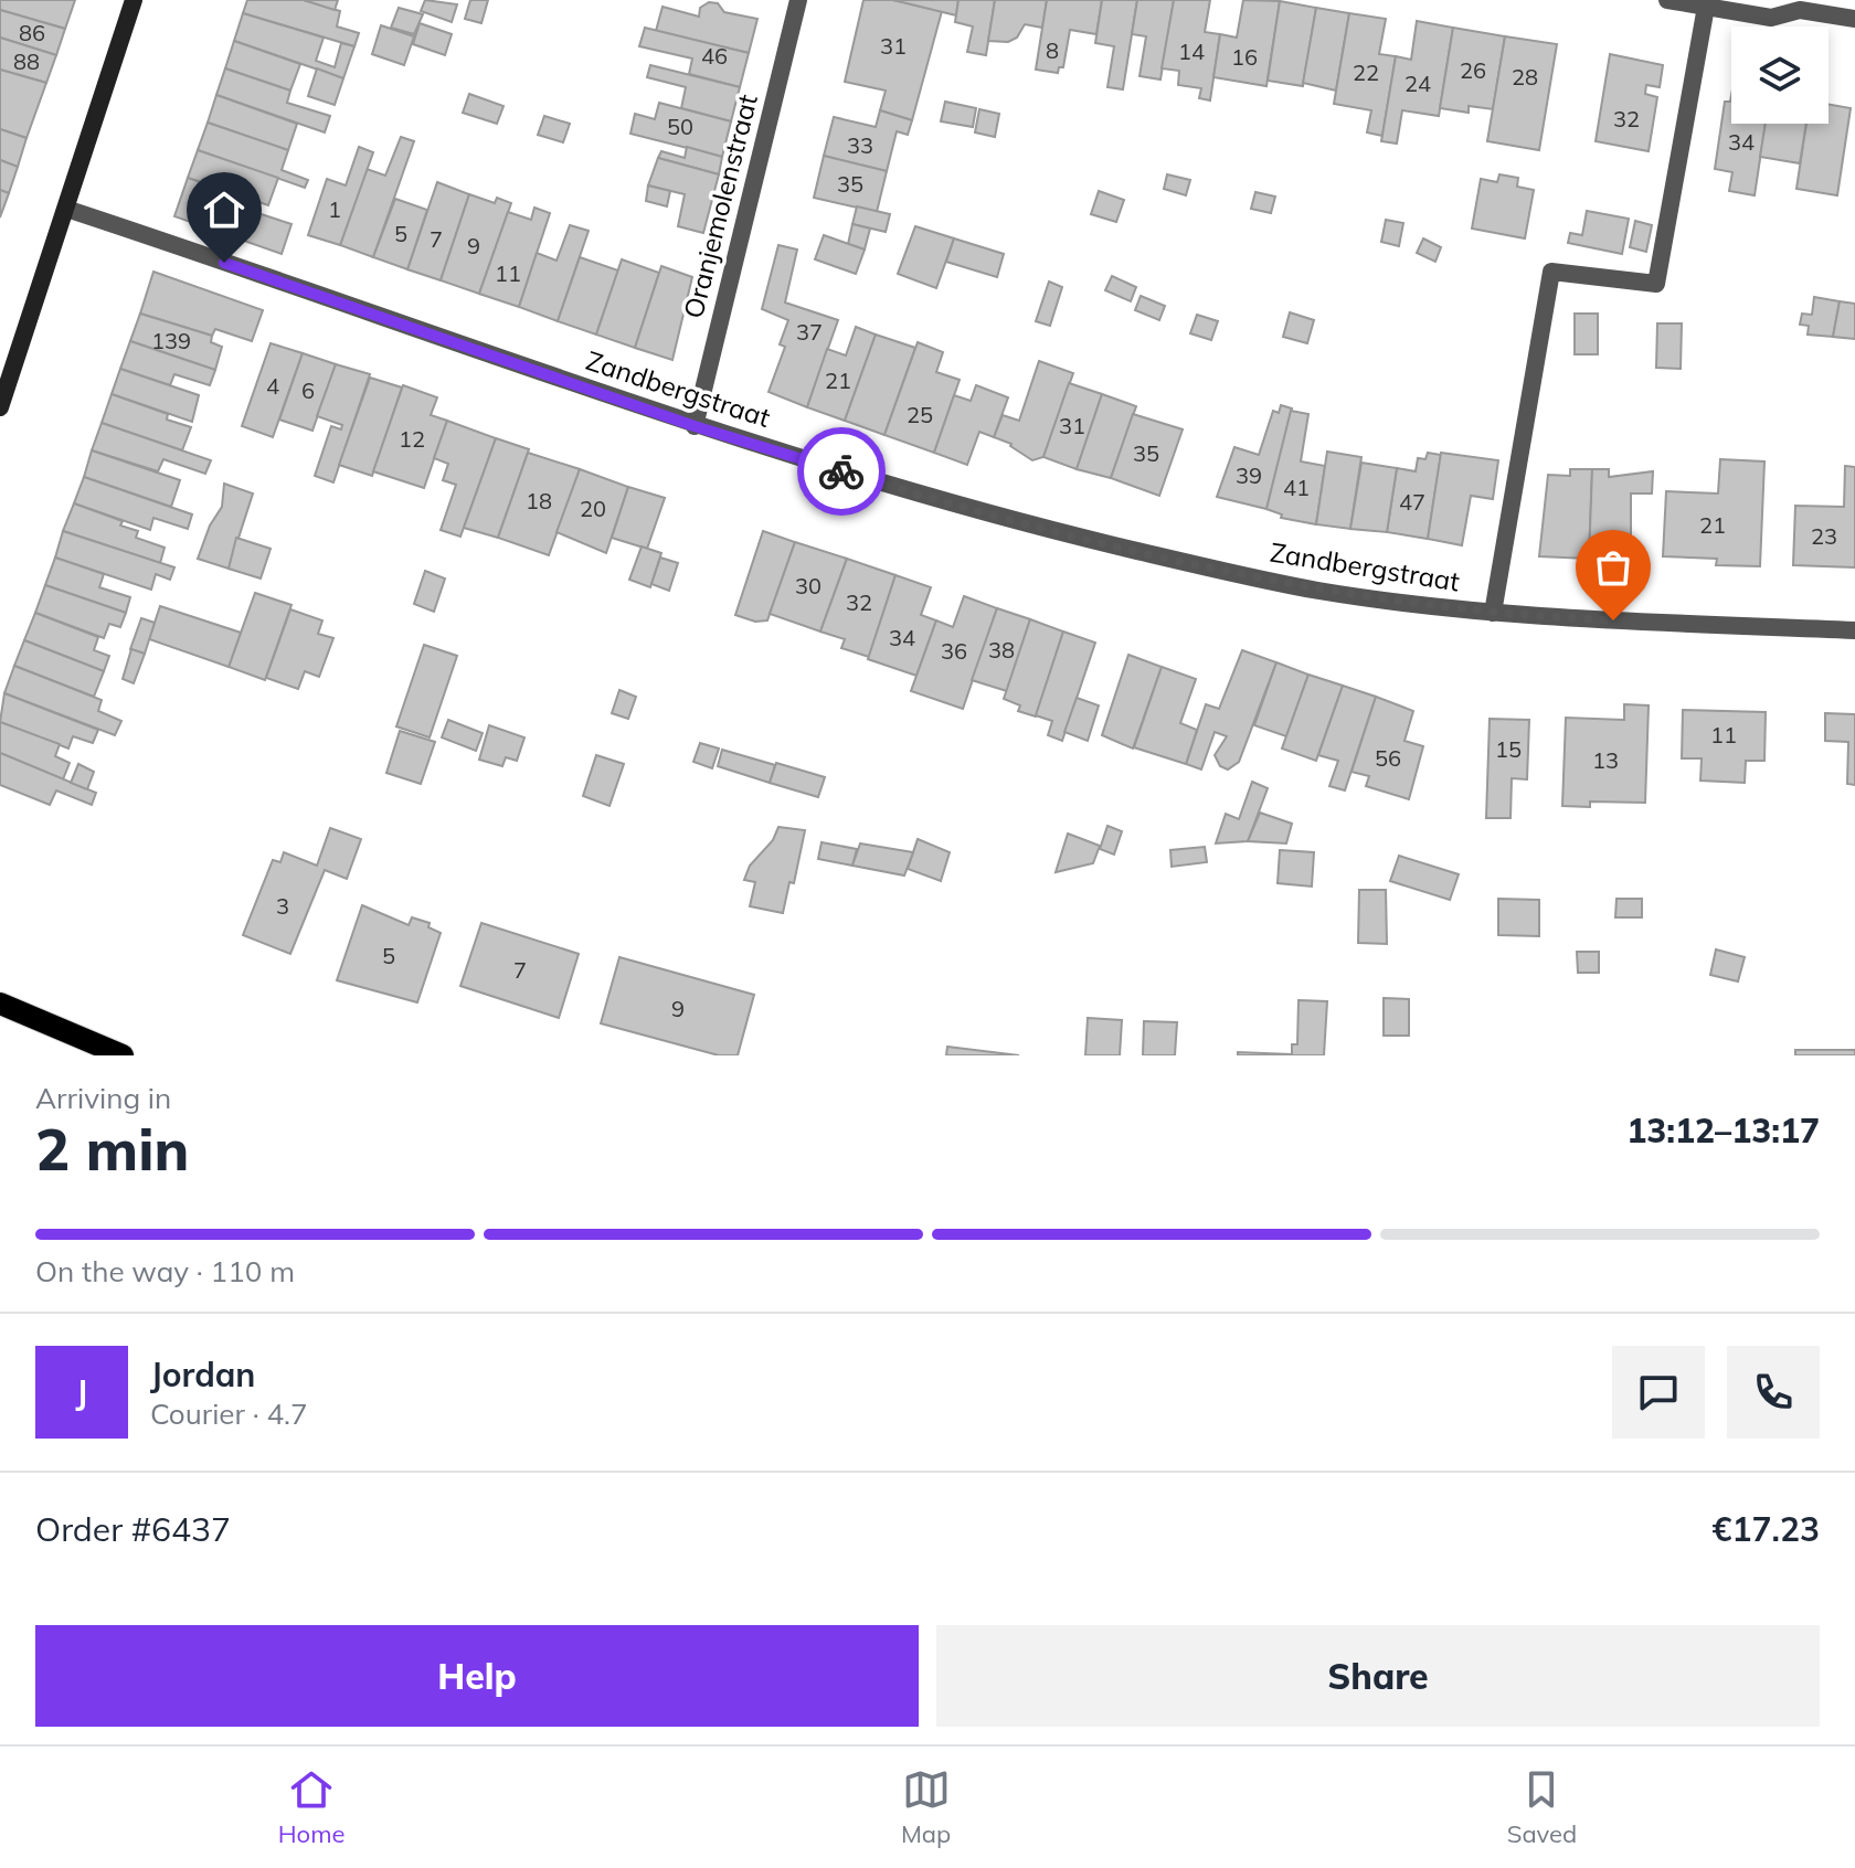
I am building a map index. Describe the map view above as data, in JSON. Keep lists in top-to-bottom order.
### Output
{
  "streets": {
    "street": ["Oranjemolenstraat", "Zandbergstraat"]
  },
  "crossings": [
    ["Oranjemolenstraat", "Zandbergstraat"]
  ],
  "house_numbers": [
    "86",
    "31",
    "8",
    "14",
    "46",
    "16",
    "88",
    "26",
    "22",
    "28",
    "24",
    "32",
    "50",
    "34",
    "33",
    "35",
    "1",
    "5",
    "7",
    "9",
    "11",
    "37",
    "139",
    "21",
    "4",
    "6",
    "25",
    "31",
    "12",
    "35",
    "39",
    "41",
    "18",
    "47",
    "20",
    "21",
    "23",
    "30",
    "32",
    "34",
    "38",
    "36",
    "11",
    "15",
    "56",
    "13",
    "3",
    "5",
    "7",
    "9"
  ],
  "page": {
    "heading": ["2 min", "Arriving in", "13:12–13:17"],
    "panel": [
      "Jordan",
      "Courier · 4.7",
      "Order #6437",
      "€17.23"
    ],
    "bar": "On the way · 110 m",
    "round": "J",
    "buttons": ["Help", "Share"],
    "tabs": ["Home", "Map", "Saved"]
  }
}
